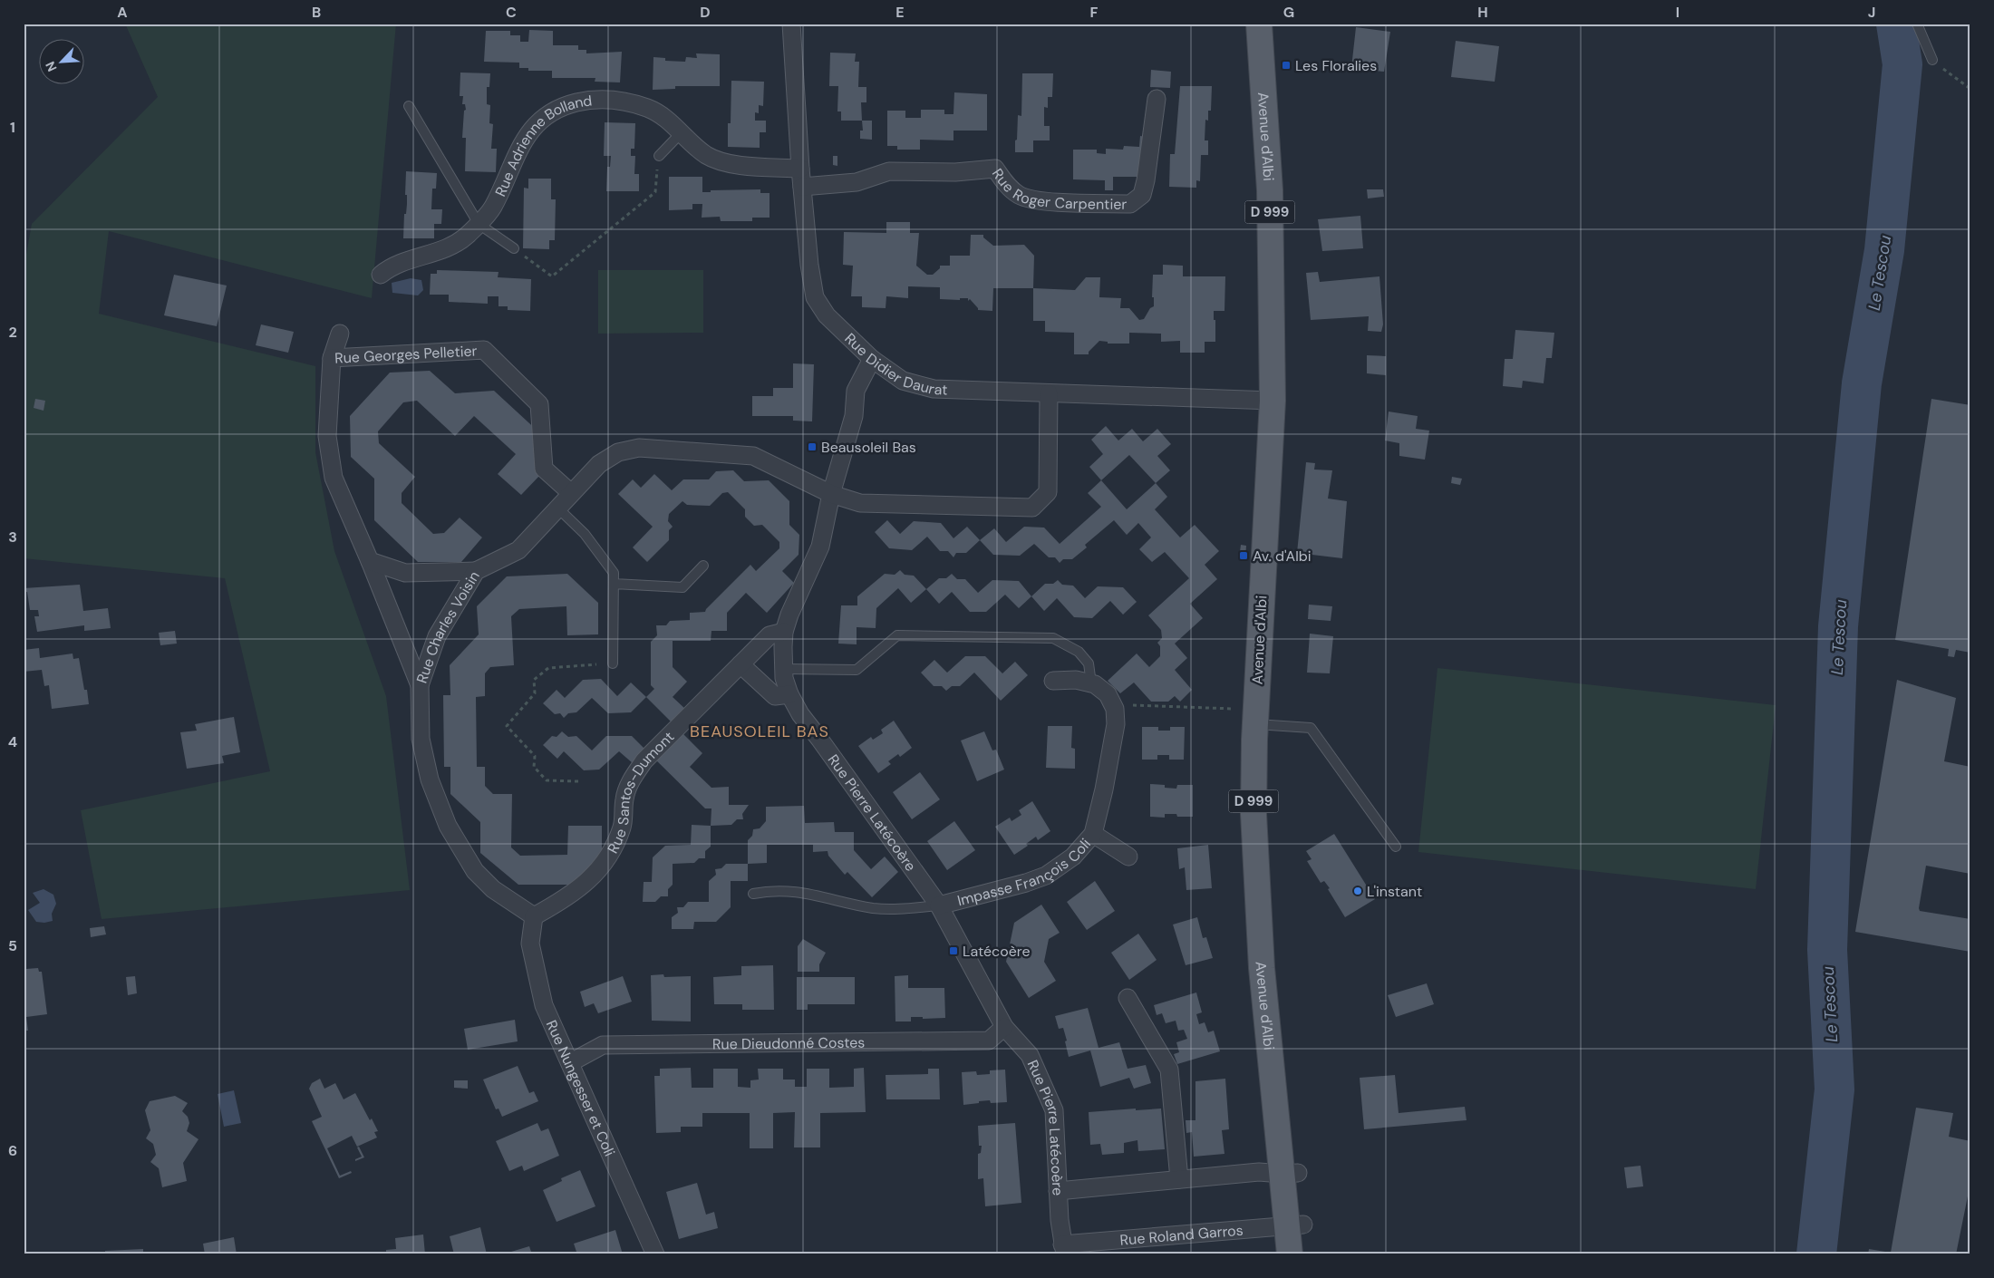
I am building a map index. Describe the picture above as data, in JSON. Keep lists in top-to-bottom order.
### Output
{
  "streets": {
    "main road": ["Avenue d'Albi", "D 999"],
    "street": [
      "Rue Adrienne Bolland",
      "Rue Roger Carpentier",
      "Rue Georges Pelletier",
      "Rue Didier Daurat",
      "Rue Charles Voisin",
      "Rue Santos-Dumont",
      "Rue Pierre Latécoère",
      "Impasse François Coli",
      "Rue Dieudonné Costes",
      "Rue Nungesser et Coli",
      "Rue Roland Garros"
    ]
  },
  "crossings": [
    ["Avenue d'Albi", "Rue Didier Daurat"],
    ["Avenue d'Albi", "Rue Roland Garros"],
    ["Rue Adrienne Bolland", "Rue Didier Daurat"],
    ["Rue Roger Carpentier", "Rue Didier Daurat"],
    ["Rue Georges Pelletier", "Rue Charles Voisin"],
    ["Rue Didier Daurat", "Rue Charles Voisin"],
    ["Rue Didier Daurat", "Rue Pierre Latécoère"],
    ["Rue Charles Voisin", "Rue Santos-Dumont"],
    ["Rue Charles Voisin", "Rue Pierre Latécoère"],
    ["Rue Charles Voisin", "Rue Nungesser et Coli"],
    ["Rue Santos-Dumont", "Rue Pierre Latécoère"],
    ["Rue Santos-Dumont", "Rue Nungesser et Coli"],
    ["Rue Pierre Latécoère", "Impasse François Coli"],
    ["Rue Pierre Latécoère", "Rue Dieudonné Costes"],
    ["Rue Pierre Latécoère", "Rue Roland Garros"],
    ["Rue Dieudonné Costes", "Rue Nungesser et Coli"]
  ],
  "districts": ["BEAUSOLEIL BAS"],
  "water": ["Le Tescou"],
  "places": {
    "transit": [
      "Les Floralies",
      "Beausoleil Bas",
      "Av. d'Albi",
      "Latécoère"
    ],
    "other": ["L'instant"]
  },
  "north": "bottom left",
  "grid": {
    "columns": [
      "A",
      "B",
      "C",
      "D",
      "E",
      "F",
      "G",
      "H",
      "I",
      "J"
    ],
    "rows": [
      "1",
      "2",
      "3",
      "4",
      "5",
      "6"
    ]
  }
}
